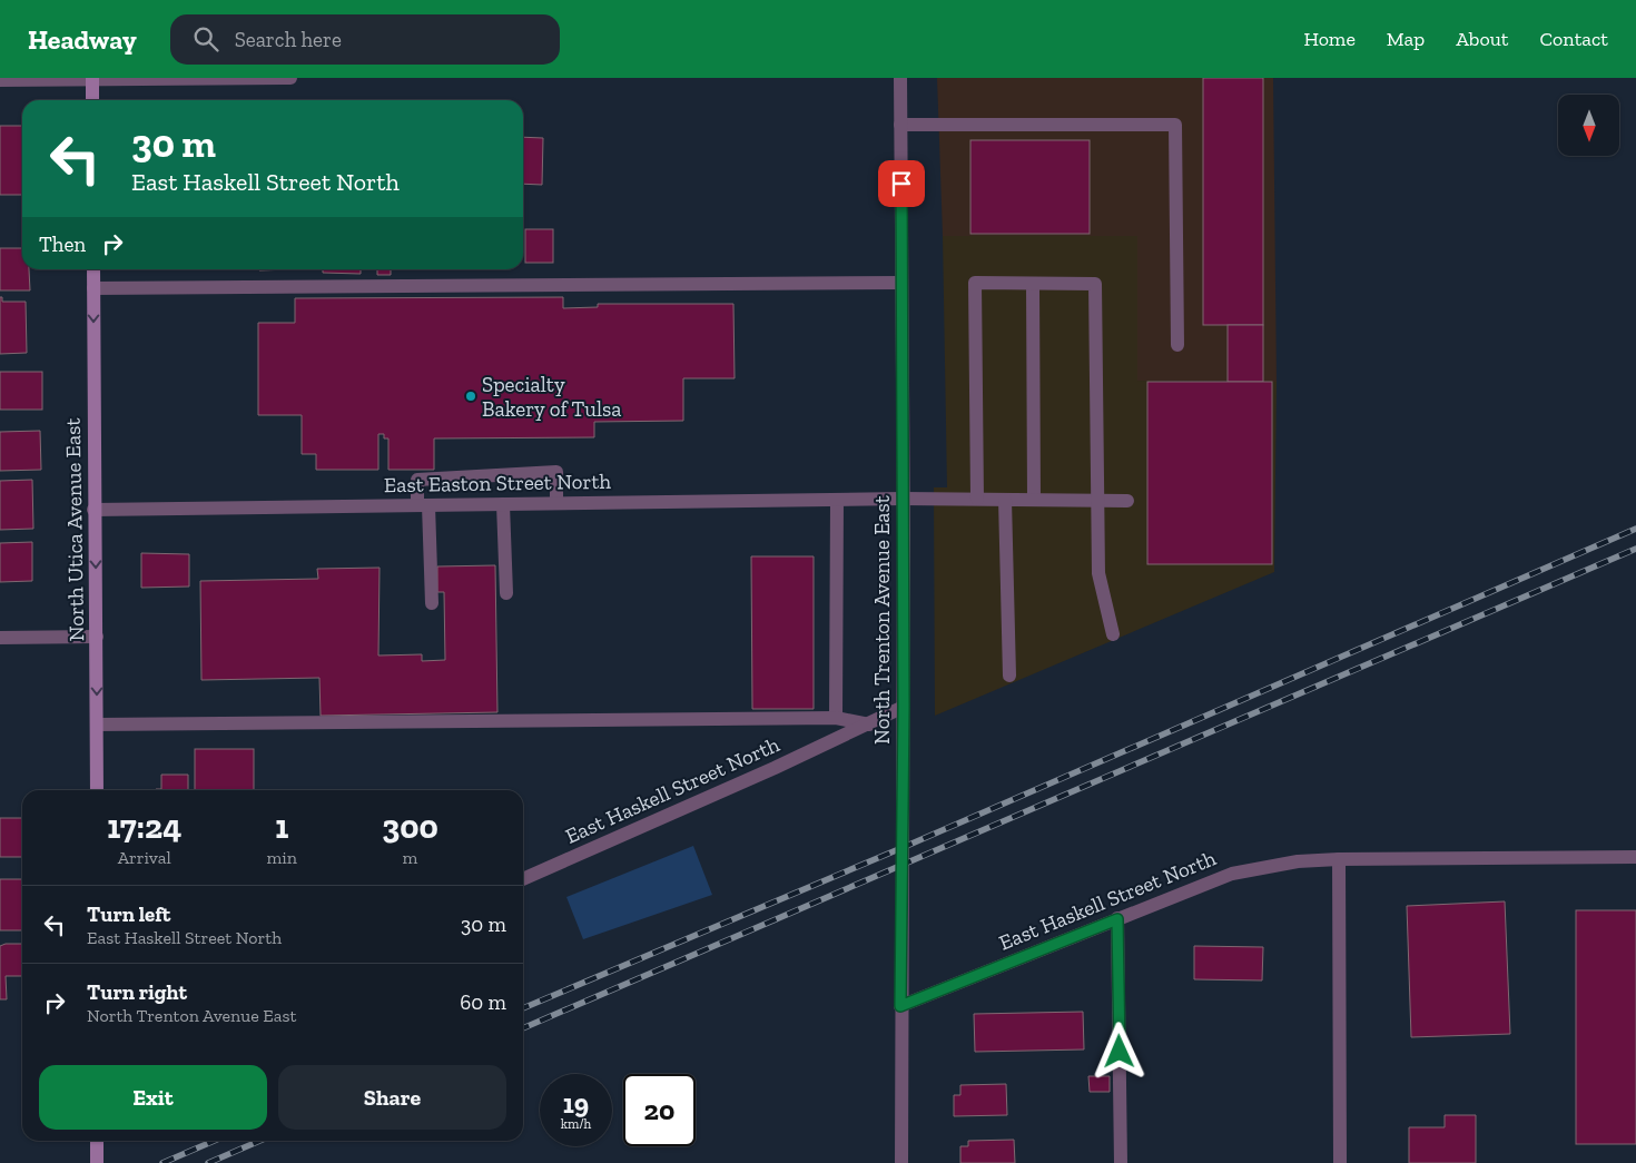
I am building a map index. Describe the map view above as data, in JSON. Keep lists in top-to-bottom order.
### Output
{
  "streets": {
    "main road": ["North Utica Avenue East"],
    "street": ["East Easton Street North", "North Trenton Avenue East", "East Haskell Street North"]
  },
  "crossings": [
    ["East Easton Street North", "North Utica Avenue East"],
    ["East Easton Street North", "North Trenton Avenue East"],
    ["North Trenton Avenue East", "East Haskell Street North"]
  ],
  "one_way": ["North Utica Avenue East"],
  "places": ["Specialty Bakery of Tulsa"],
  "north": "bottom",
  "page": {
    "header": "Headway",
    "search": "Search here",
    "nav": [
      "Home",
      "Map",
      "About",
      "Contact"
    ],
    "turn": ["30 m", "East Haskell Street North"],
    "then": "Then",
    "eta": [
      "17:24",
      "Arrival",
      "1",
      "min",
      "300",
      "m"
    ],
    "list": [
      {
        "name": "Turn left",
        "note": "East Haskell Street North",
        "value": "30 m"
      },
      {
        "name": "Turn right",
        "note": "North Trenton Avenue East",
        "value": "60 m"
      }
    ],
    "buttons": ["Exit", "Share"],
    "speed": "19 km/h",
    "limit": "20"
  }
}
